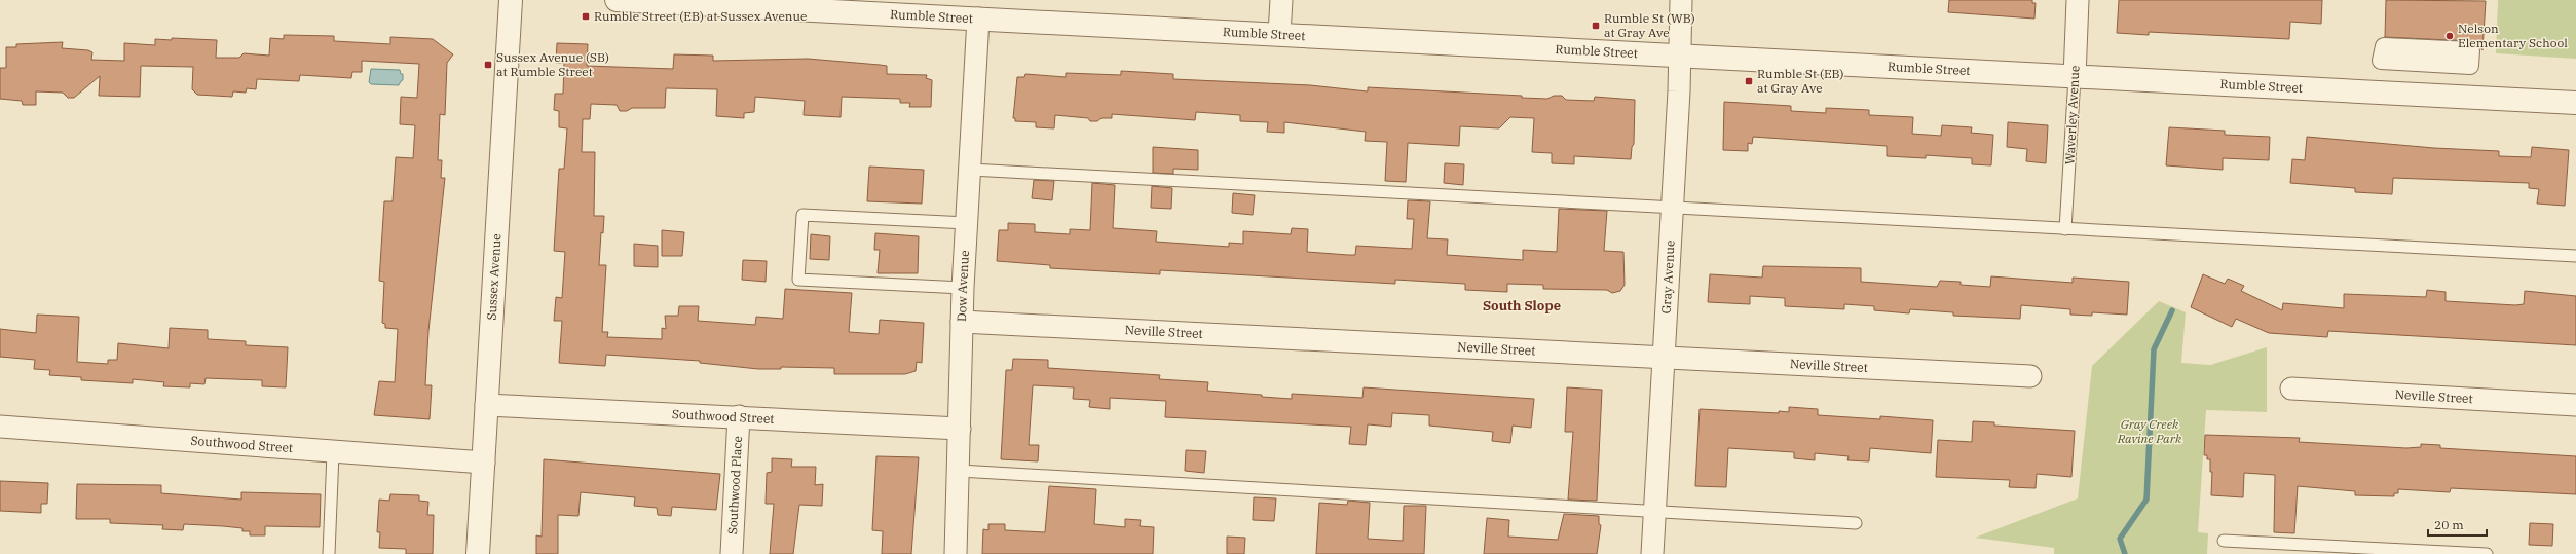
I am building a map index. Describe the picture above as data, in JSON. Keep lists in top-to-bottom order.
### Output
{
  "streets": {
    "street": [
      "Rumble Street",
      "Waverley Avenue",
      "Sussex Avenue",
      "Gray Avenue",
      "Dow Avenue",
      "Neville Street",
      "Southwood Street",
      "Southwood Place"
    ]
  },
  "crossings": [
    ["Rumble Street", "Waverley Avenue"],
    ["Rumble Street", "Gray Avenue"],
    ["Rumble Street", "Dow Avenue"],
    ["Sussex Avenue", "Southwood Street"],
    ["Gray Avenue", "Neville Street"],
    ["Dow Avenue", "Neville Street"],
    ["Dow Avenue", "Southwood Street"],
    ["Southwood Street", "Southwood Place"]
  ],
  "districts": ["South Slope"],
  "parks": ["Gray Creek Ravine Park"],
  "places": {
    "transit": [
      "Rumble Street (EB) at Sussex Avenue",
      "Rumble St (WB) at Gray Ave",
      "Sussex Avenue (SB) at Rumble Street",
      "Rumble St (EB) at Gray Ave"
    ],
    "other": ["Nelson Elementary School"]
  },
  "scale_bar": "20 m"
}
